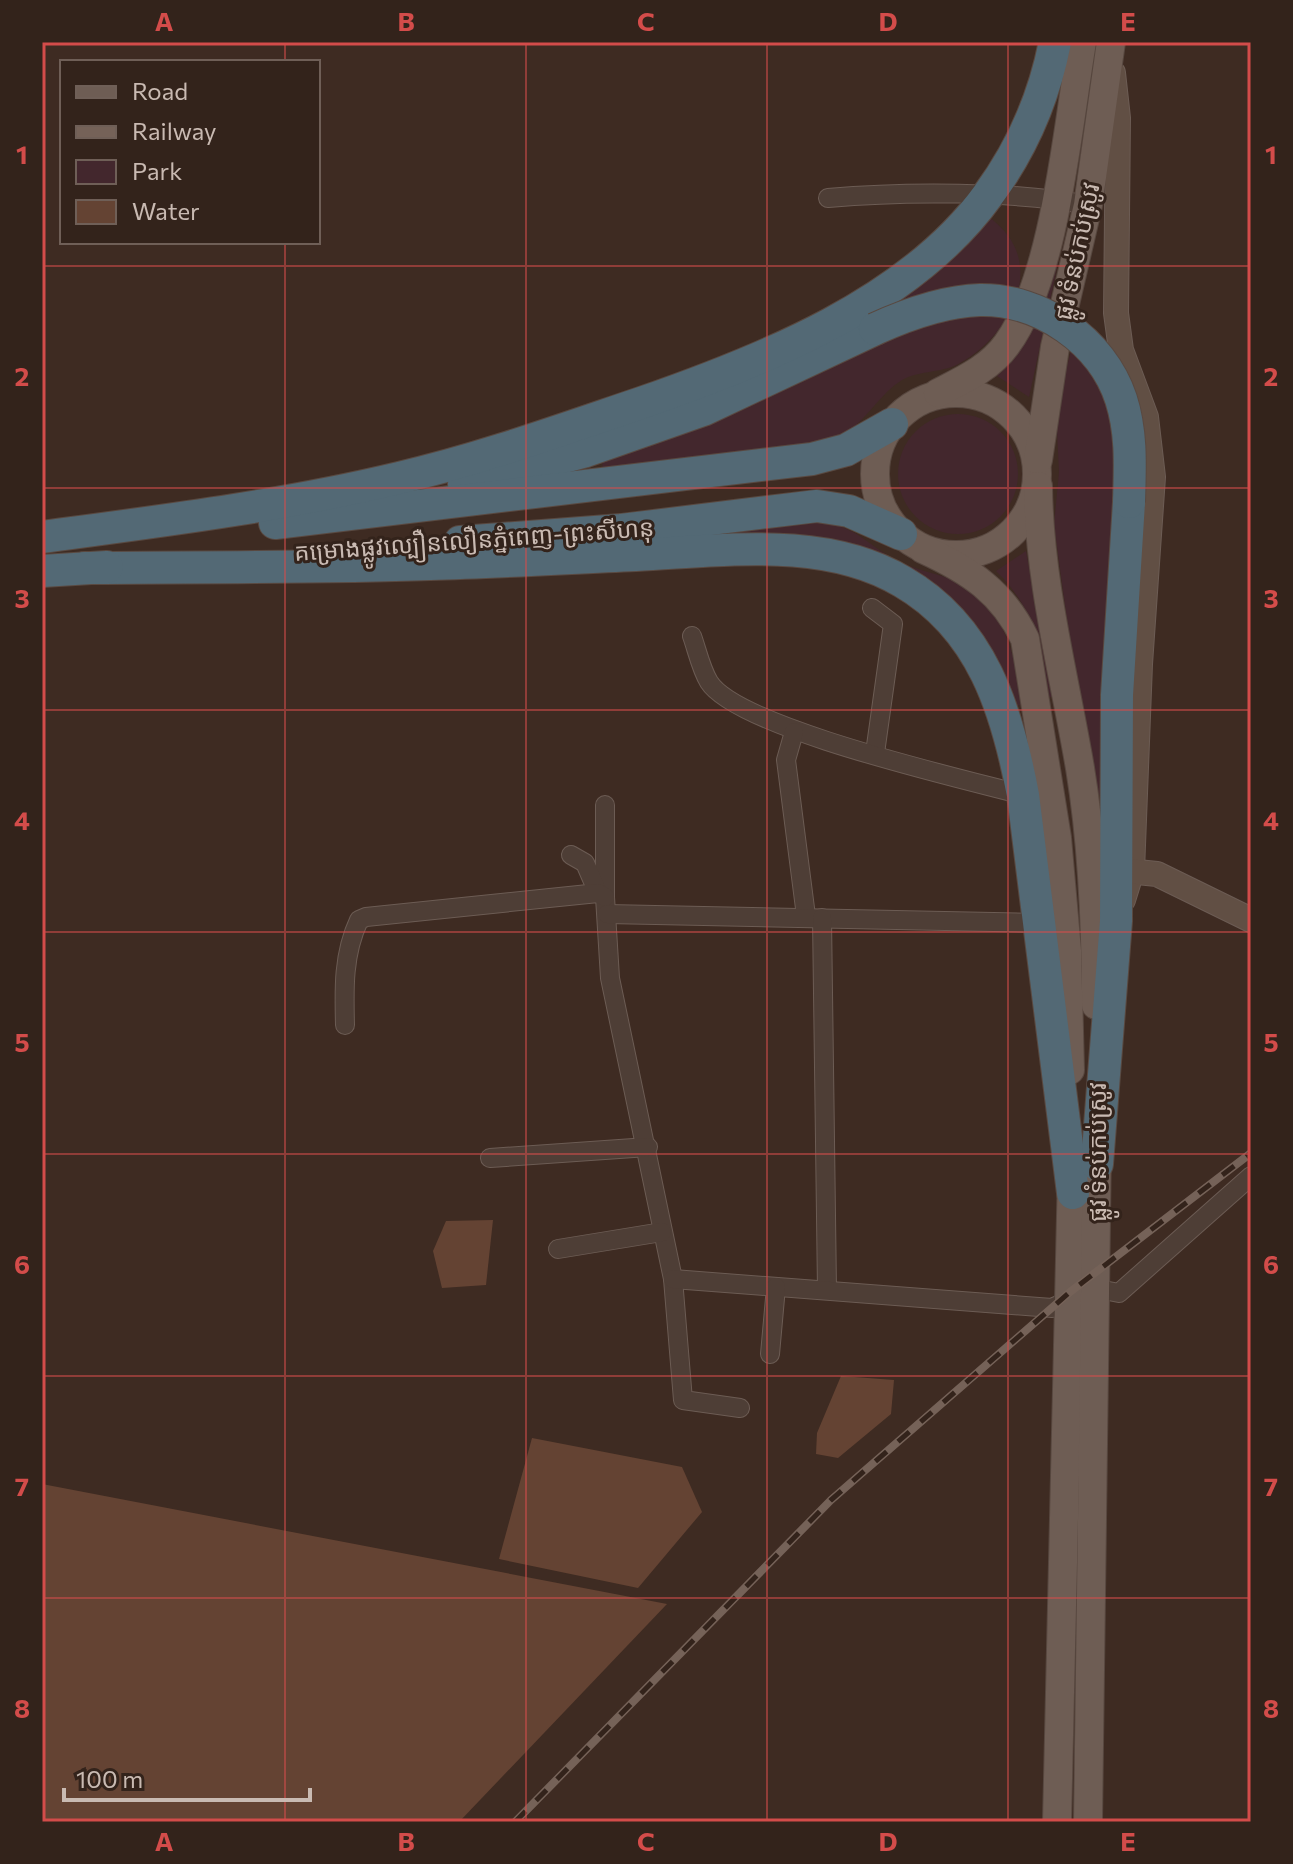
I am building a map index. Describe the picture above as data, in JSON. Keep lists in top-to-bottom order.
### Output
{
  "streets": {
    "highway": ["គម្រោងផ្លូវល្បឿនលឿនភ្នំពេញ-ព្រះសីហនុ"],
    "main road": ["ផ្លូវ ទំនប់កប់ស្រូវ"]
  },
  "crossings": [
    ["ផ្លូវ ទំនប់កប់ស្រូវ", "គម្រោងផ្លូវល្បឿនលឿនភ្នំពេញ-ព្រះសីហនុ"]
  ],
  "legend": [
    "Road",
    "Railway",
    "Park",
    "Water"
  ],
  "scale_bar": "100 m",
  "grid": {
    "columns": [
      "A",
      "B",
      "C",
      "D",
      "E"
    ],
    "rows": [
      "1",
      "2",
      "3",
      "4",
      "5",
      "6",
      "7",
      "8"
    ]
  }
}
